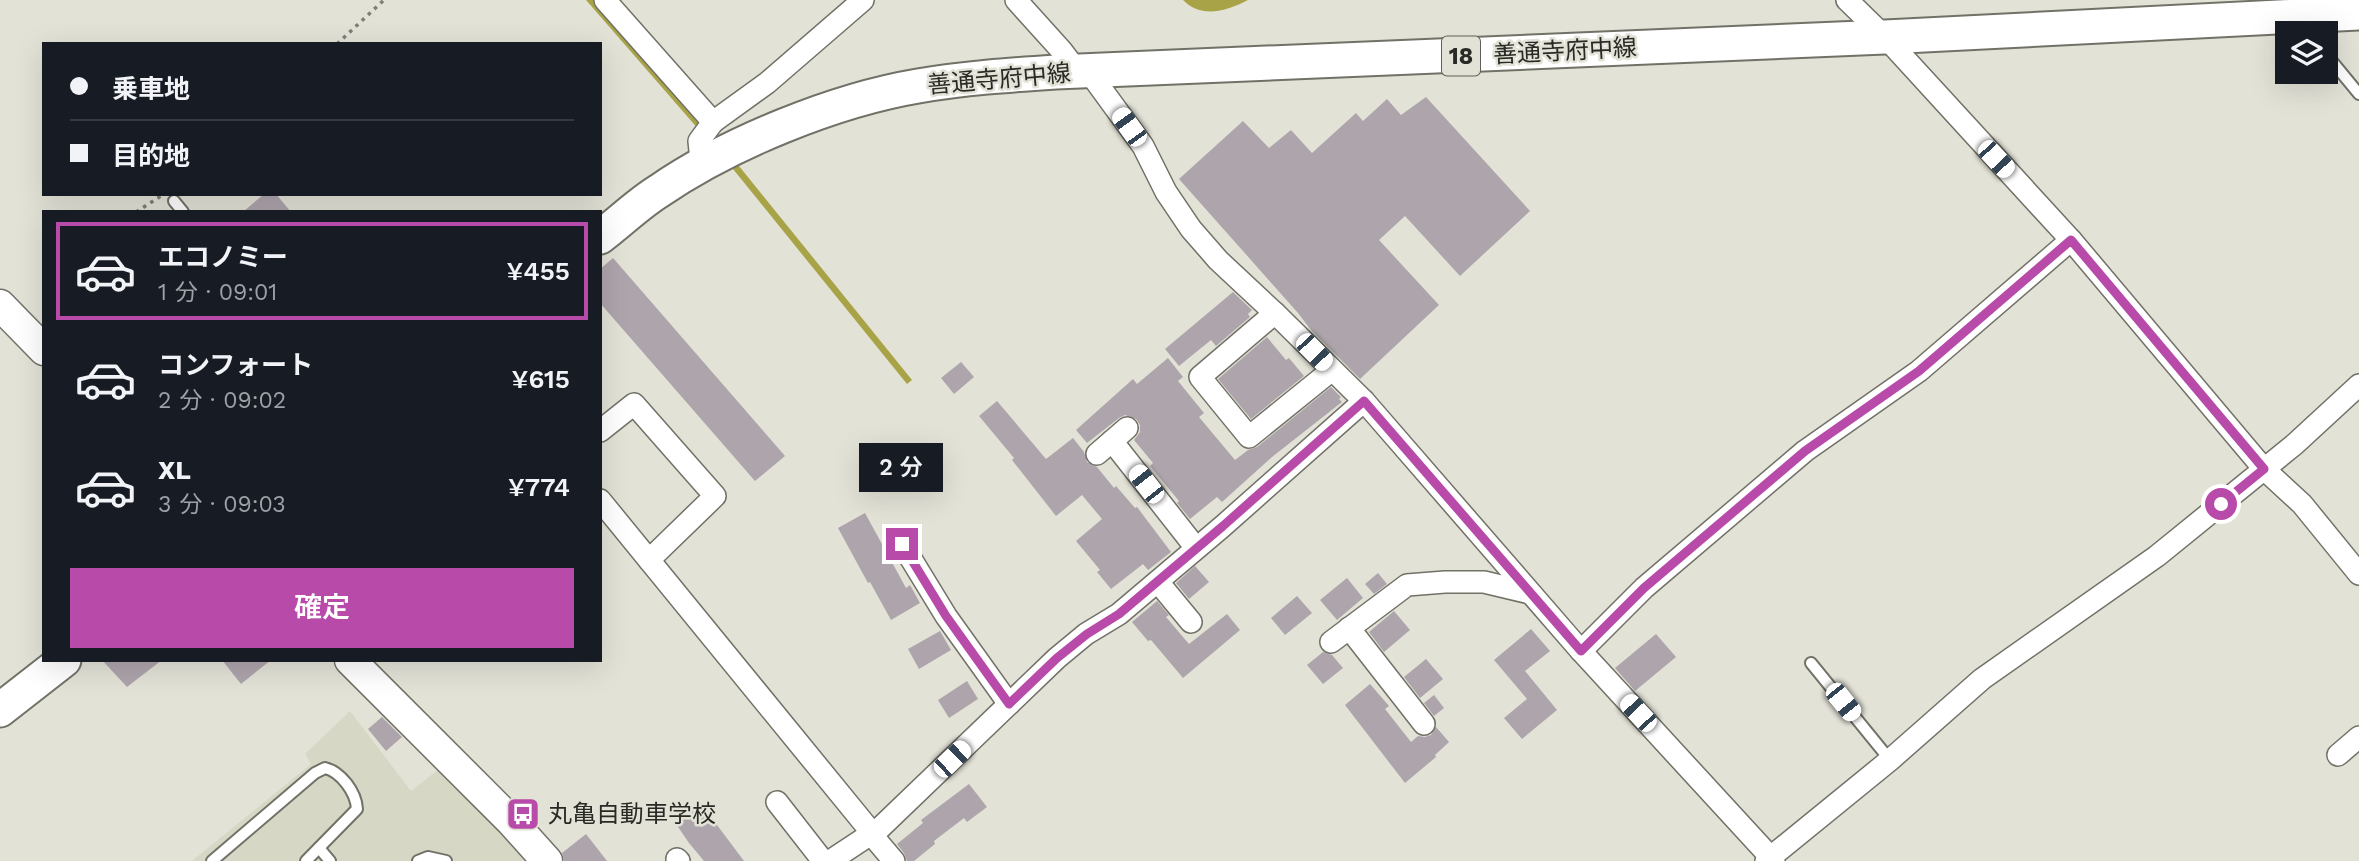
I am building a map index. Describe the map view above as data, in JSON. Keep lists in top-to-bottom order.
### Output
{
  "streets": {
    "main road": ["善通寺府中線", "18"]
  },
  "places": {
    "bus stop": ["丸亀自動車学校"]
  },
  "page": {
    "banner": ["乗車地", "目的地"],
    "list": [
      {
        "name": "エコノミー",
        "note": "1 分 · 09:01",
        "value": "¥455"
      },
      {
        "name": "コンフォート",
        "note": "2 分 · 09:02",
        "value": "¥615"
      },
      {
        "name": "XL",
        "note": "3 分 · 09:03",
        "value": "¥774"
      }
    ],
    "bubble": "2 分",
    "buttons": "確定"
  }
}
